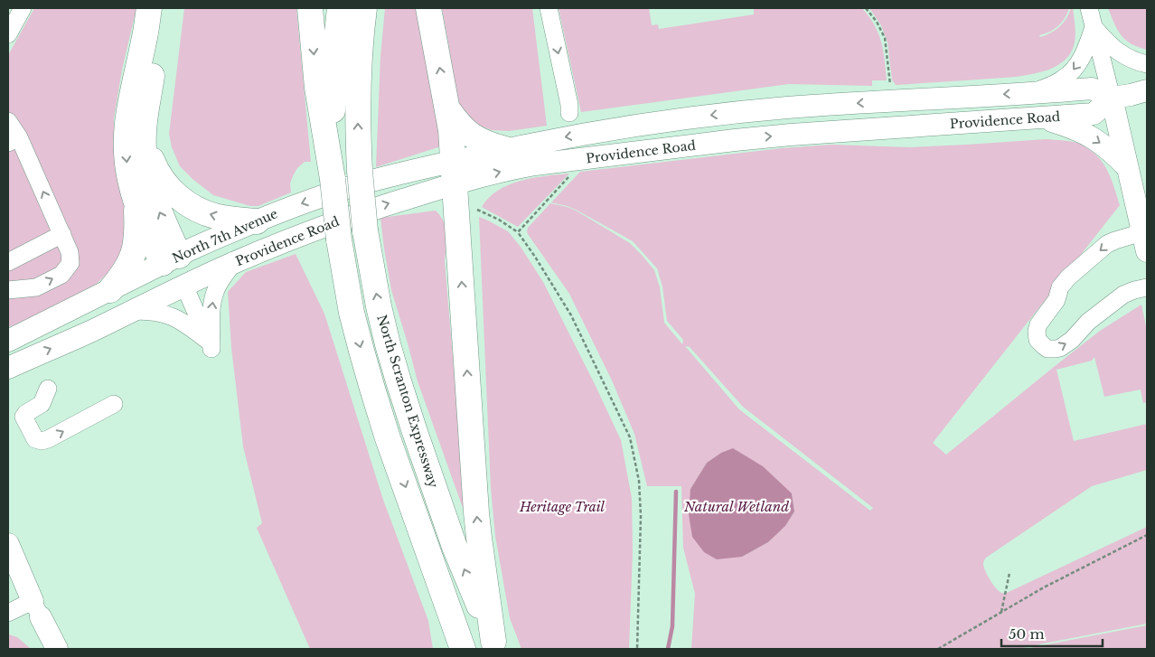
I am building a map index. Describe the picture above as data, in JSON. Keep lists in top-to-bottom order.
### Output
{
  "streets": {
    "highway": ["North Scranton Expressway"],
    "main road": ["Providence Road", "North 7th Avenue"]
  },
  "crossings": [
    ["Providence Road", "North 7th Avenue"]
  ],
  "one_way": ["North 7th Avenue"],
  "water": ["Natural Wetland"],
  "parks": ["Heritage Trail"],
  "scale_bar": "50 m"
}
